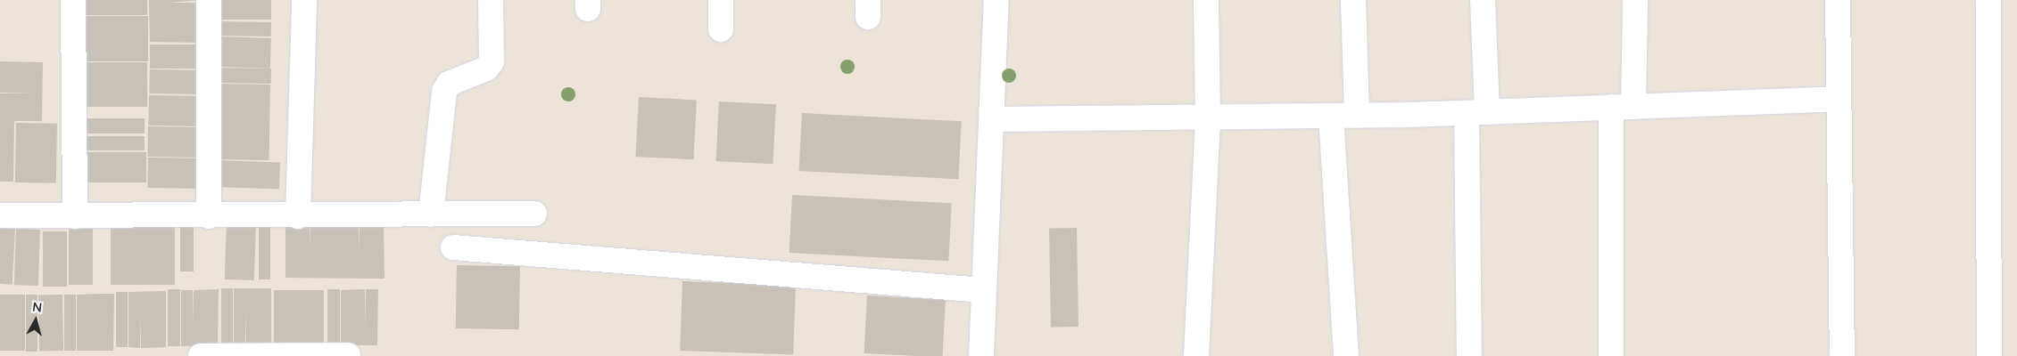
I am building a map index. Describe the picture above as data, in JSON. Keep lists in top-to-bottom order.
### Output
{
  "north": "top"
}
